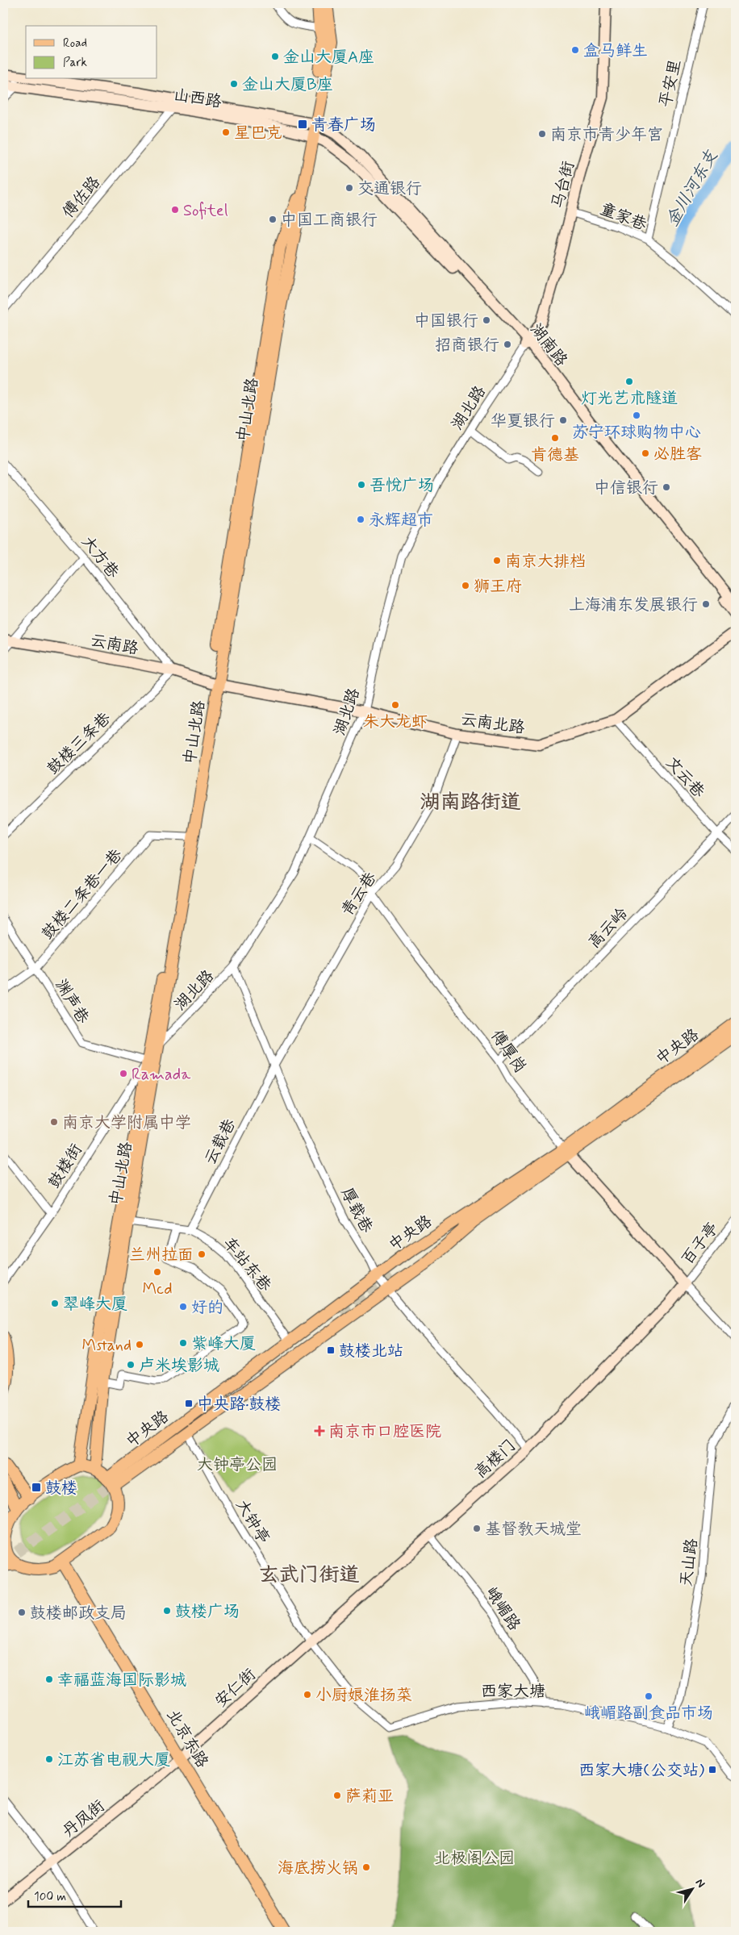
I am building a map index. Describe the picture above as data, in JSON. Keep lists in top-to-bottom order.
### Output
{
  "streets": {
    "main road": ["中山北路", "中央路", "北京东路"],
    "street": [
      "平安里",
      "山西路",
      "马台街",
      "傅佐路",
      "童家巷",
      "湖南路",
      "湖北路",
      "大方巷",
      "云南路",
      "云南北路",
      "鼓楼三条巷",
      "文云巷",
      "鼓楼二条巷一巷",
      "青云巷",
      "高云岭",
      "渊声巷",
      "傅厚岗",
      "云载巷",
      "鼓楼街",
      "厚载巷",
      "百子亭",
      "车站东巷",
      "高楼门",
      "大钟亭",
      "天山路",
      "峨嵋路",
      "安仁街",
      "西家大塘",
      "丹凤街"
    ]
  },
  "crossings": [
    ["平安里", "童家巷"],
    ["山西路", "傅佐路"],
    ["山西路", "湖南路"],
    ["山西路", "中山北路"],
    ["马台街", "童家巷"],
    ["马台街", "湖南路"],
    ["马台街", "湖北路"],
    ["湖南路", "湖北路"],
    ["湖南路", "中山北路"],
    ["湖北路", "中山北路"],
    ["湖北路", "云南北路"],
    ["湖北路", "渊声巷"],
    ["湖北路", "傅厚岗"],
    ["湖北路", "鼓楼街"],
    ["湖北路", "厚载巷"],
    ["中山北路", "云南路"],
    ["中山北路", "云南北路"],
    ["中山北路", "鼓楼二条巷一巷"],
    ["中山北路", "渊声巷"],
    ["中山北路", "中央路"],
    ["中山北路", "鼓楼街"],
    ["中山北路", "车站东巷"],
    ["中山北路", "北京东路"],
    ["大方巷", "云南路"],
    ["大方巷", "鼓楼三条巷"],
    ["云南路", "云南北路"],
    ["云南路", "鼓楼三条巷"],
    ["云南北路", "文云巷"],
    ["云南北路", "青云巷"],
    ["文云巷", "高云岭"],
    ["鼓楼二条巷一巷", "渊声巷"],
    ["青云巷", "傅厚岗"],
    ["青云巷", "云载巷"],
    ["青云巷", "厚载巷"],
    ["高云岭", "傅厚岗"],
    ["渊声巷", "鼓楼街"],
    ["中央路", "傅厚岗"],
    ["中央路", "厚载巷"],
    ["中央路", "车站东巷"],
    ["中央路", "大钟亭"],
    ["中央路", "北京东路"],
    ["傅厚岗", "百子亭"],
    ["傅厚岗", "高楼门"],
    ["云载巷", "厚载巷"],
    ["云载巷", "车站东巷"],
    ["厚载巷", "高楼门"],
    ["百子亭", "高楼门"],
    ["高楼门", "大钟亭"],
    ["高楼门", "峨嵋路"],
    ["高楼门", "安仁街"],
    ["高楼门", "西家大塘"],
    ["大钟亭", "安仁街"],
    ["大钟亭", "西家大塘"],
    ["天山路", "西家大塘"],
    ["峨嵋路", "西家大塘"],
    ["安仁街", "西家大塘"],
    ["安仁街", "北京东路"],
    ["安仁街", "丹凤街"],
    ["北京东路", "丹凤街"]
  ],
  "districts": ["湖南路街道", "玄武门街道"],
  "water": ["金川河东支"],
  "parks": ["大钟亭公园", "北极阁公园"],
  "places": {
    "other": [
      "盒马鲜生",
      "金山大厦A座",
      "金山大厦B座",
      "星巴克",
      "南京市青少年宫",
      "交通银行",
      "Sofitel",
      "中国工商银行",
      "中国银行",
      "招商银行",
      "灯光艺术隧道",
      "苏宁环球购物中心",
      "华夏银行",
      "肯德基",
      "必胜客",
      "吾悦广场",
      "中信银行",
      "永辉超市",
      "南京大排档",
      "狮王府",
      "上海浦东发展银行",
      "朱大龙虾",
      "Ramada",
      "南京大学附属中学",
      "兰州拉面",
      "Mcd",
      "翠峰大厦",
      "好的",
      "紫峰大厦",
      "Mstand",
      "卢米埃影城",
      "基督教天城堂",
      "鼓楼广场",
      "鼓楼邮政支局",
      "幸福蓝海国际影城",
      "小厨娘淮扬菜",
      "峨嵋路副食品市场",
      "江苏省电视大厦",
      "萨莉亚",
      "海底捞火锅"
    ],
    "transit": [
      "青春广场",
      "鼓楼北站",
      "中央路·鼓楼",
      "鼓楼",
      "西家大塘(公交站)"
    ],
    "health": ["南京市口腔医院"]
  },
  "legend": ["Road", "Park"],
  "scale_bar": "100 m",
  "north": "top right"
}
